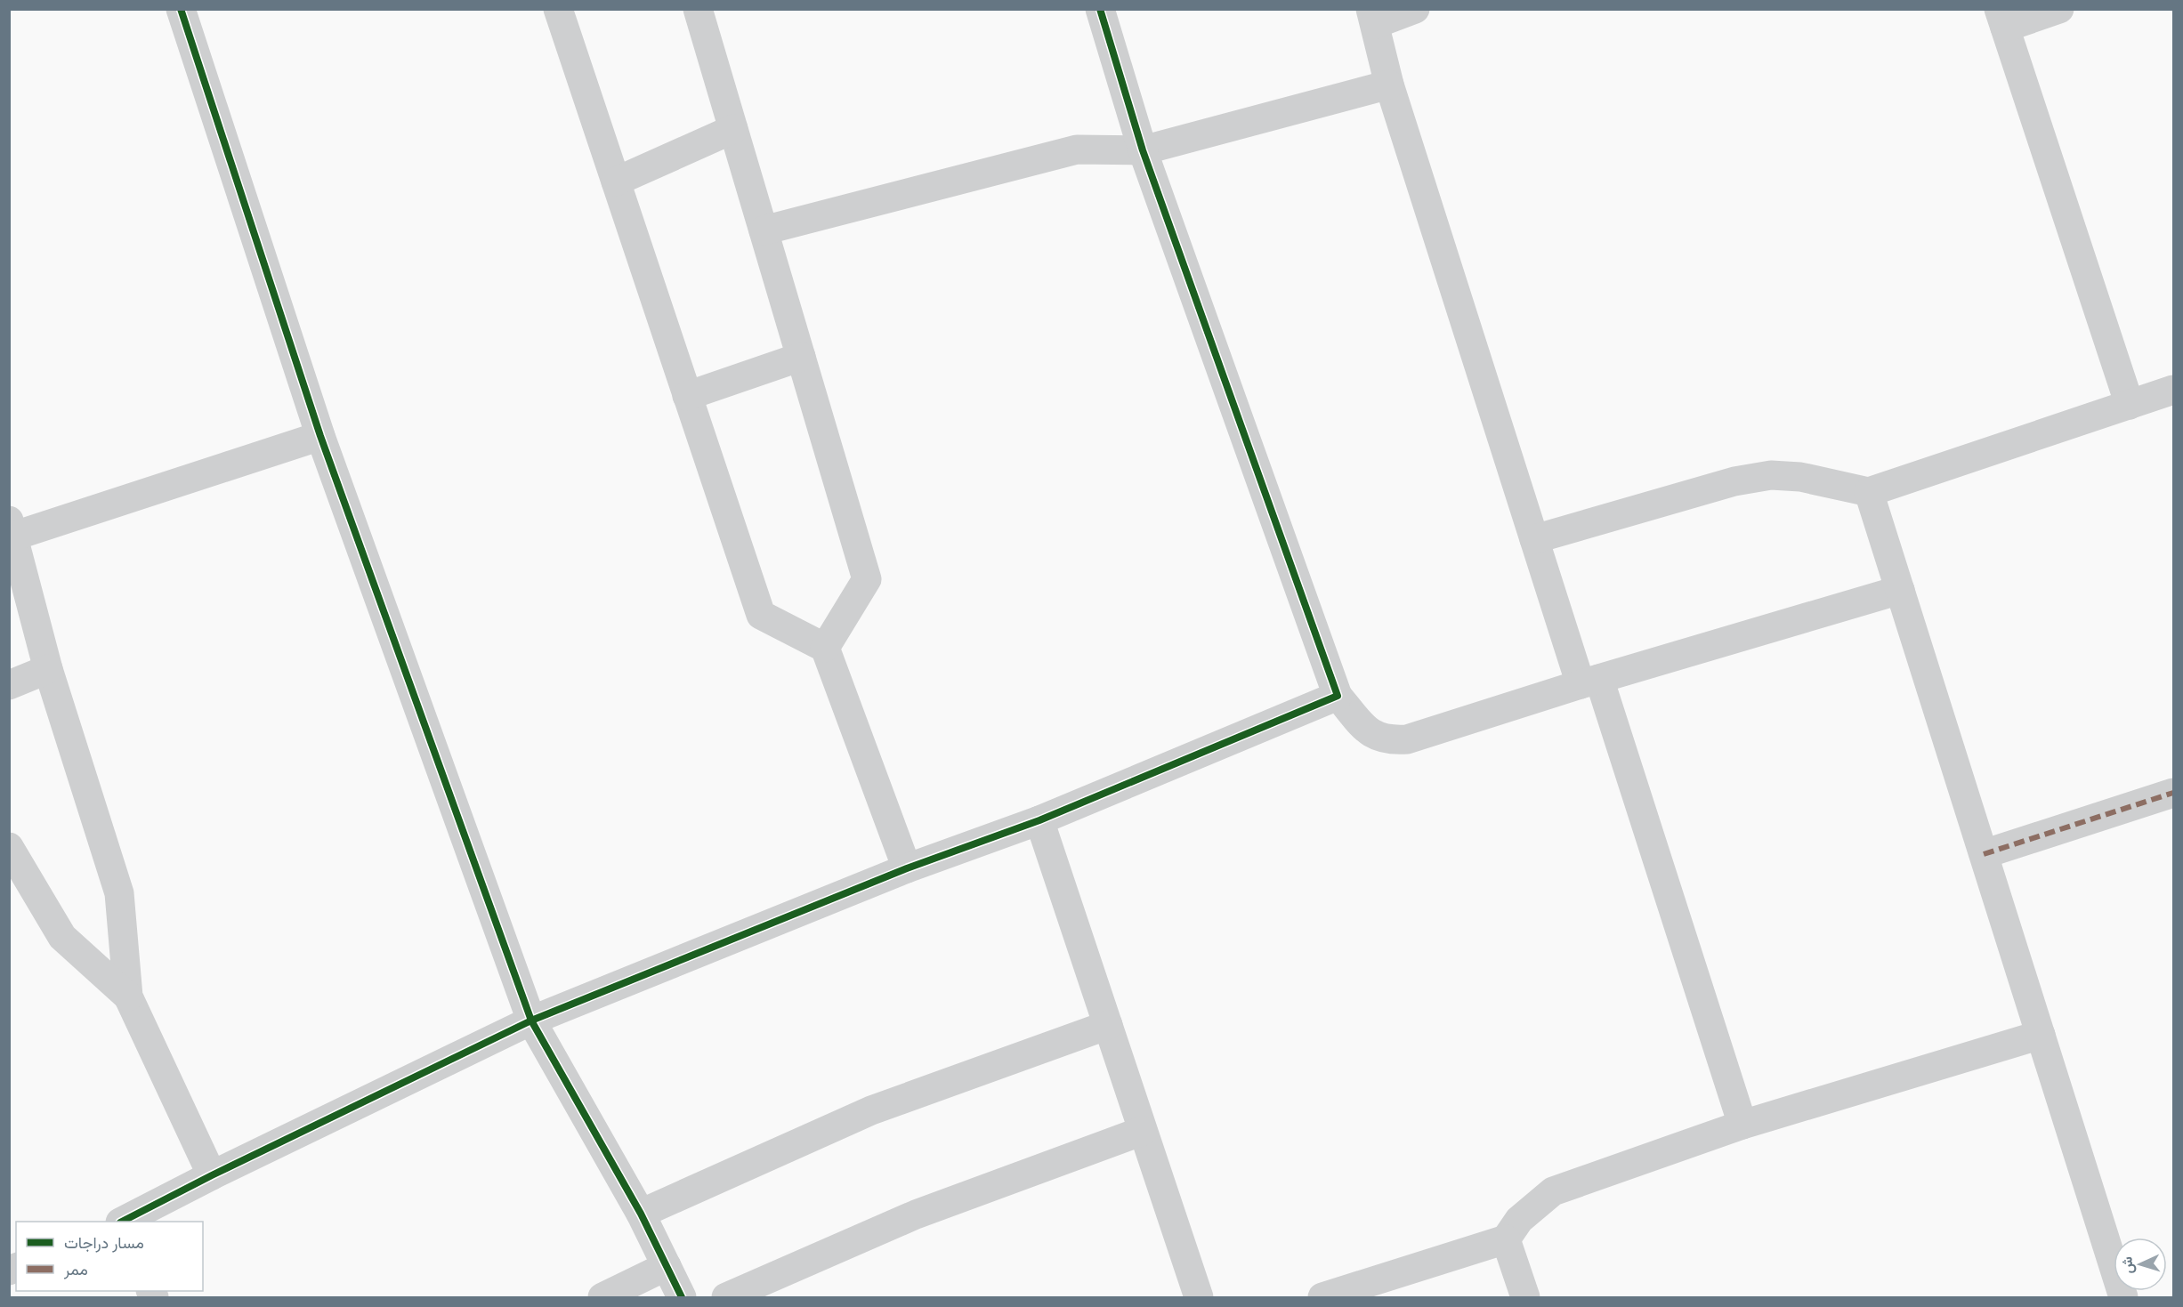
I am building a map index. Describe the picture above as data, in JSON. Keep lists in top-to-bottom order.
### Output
{
  "legend": ["مسار دراجات", "ممر"],
  "north": "left"
}
